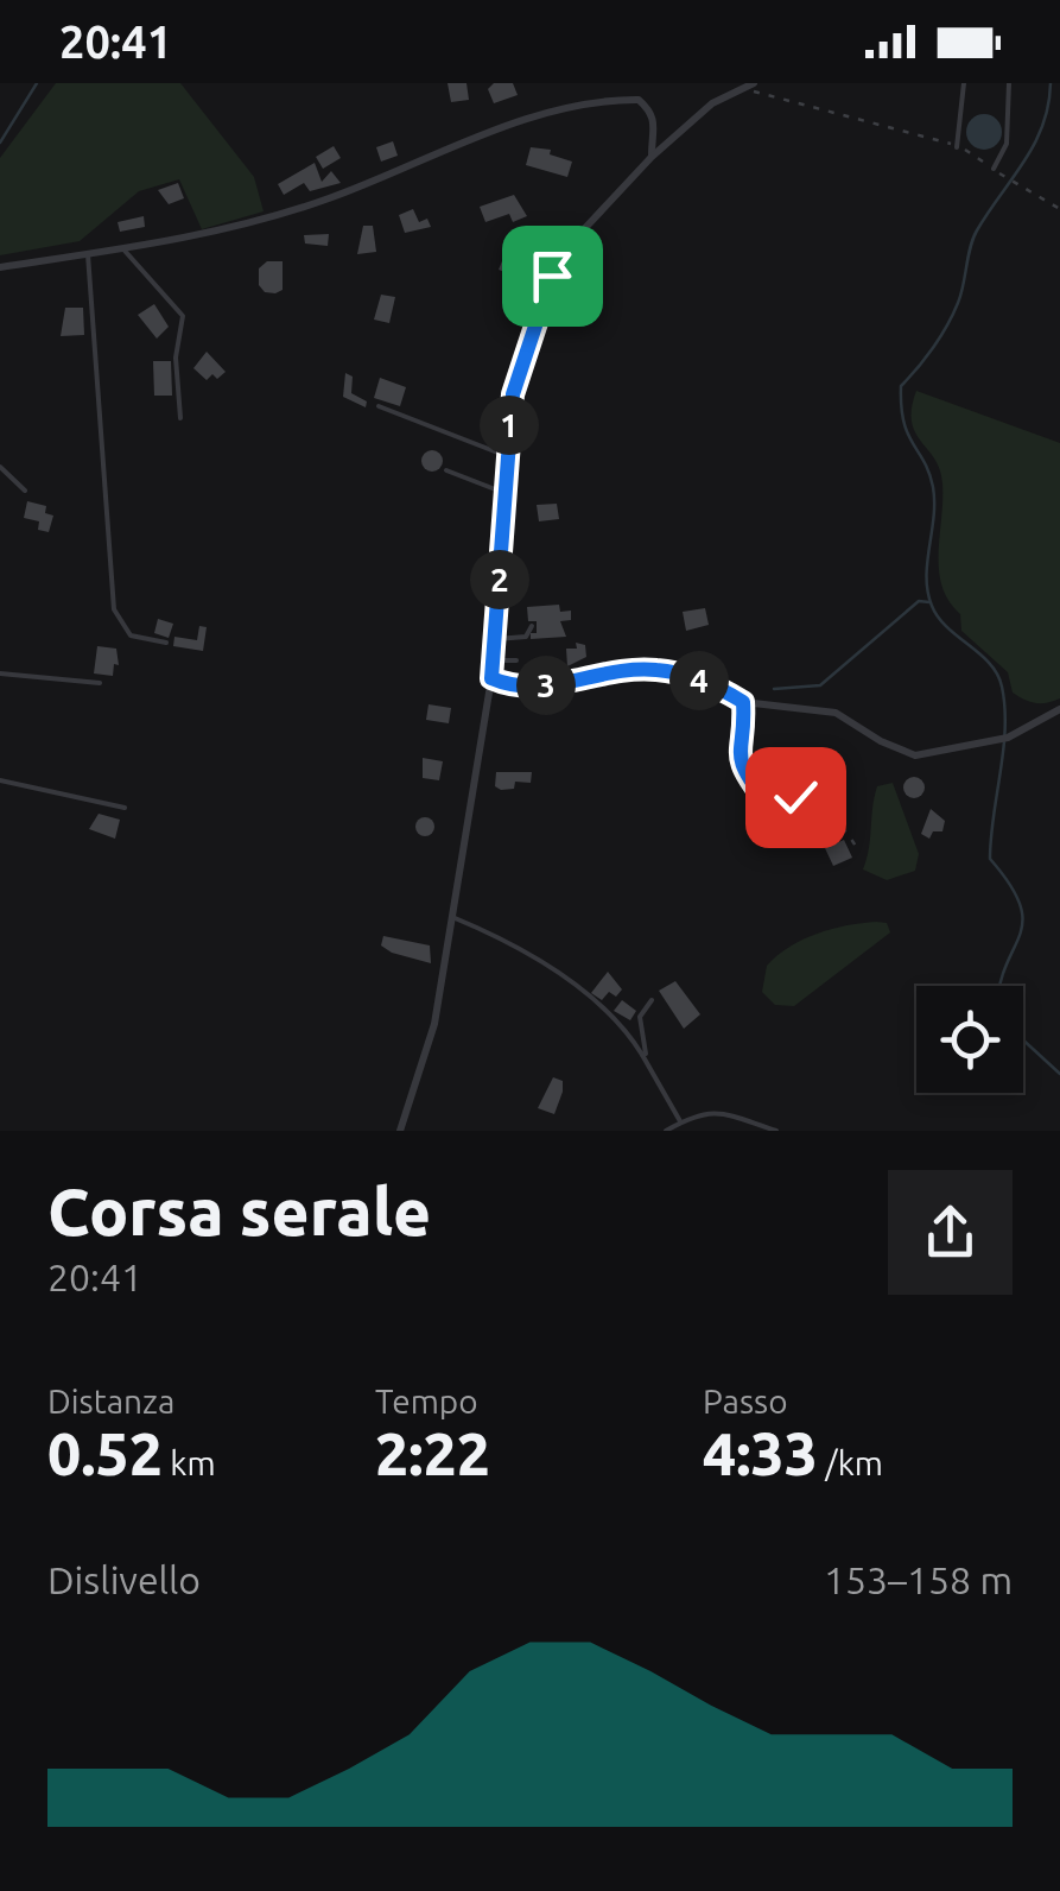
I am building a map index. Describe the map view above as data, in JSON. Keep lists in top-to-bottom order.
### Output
{
  "page": {
    "status": "20:41",
    "pins": [
      "1",
      "2",
      "4",
      "3"
    ],
    "heading": ["Corsa serale", "20:41"],
    "stats": [
      ["Distanza", "0.52 km"],
      ["Tempo", "2:22"],
      ["Passo", "4:33 /km"]
    ],
    "chart": ["Dislivello", "153–158 m"]
  }
}
